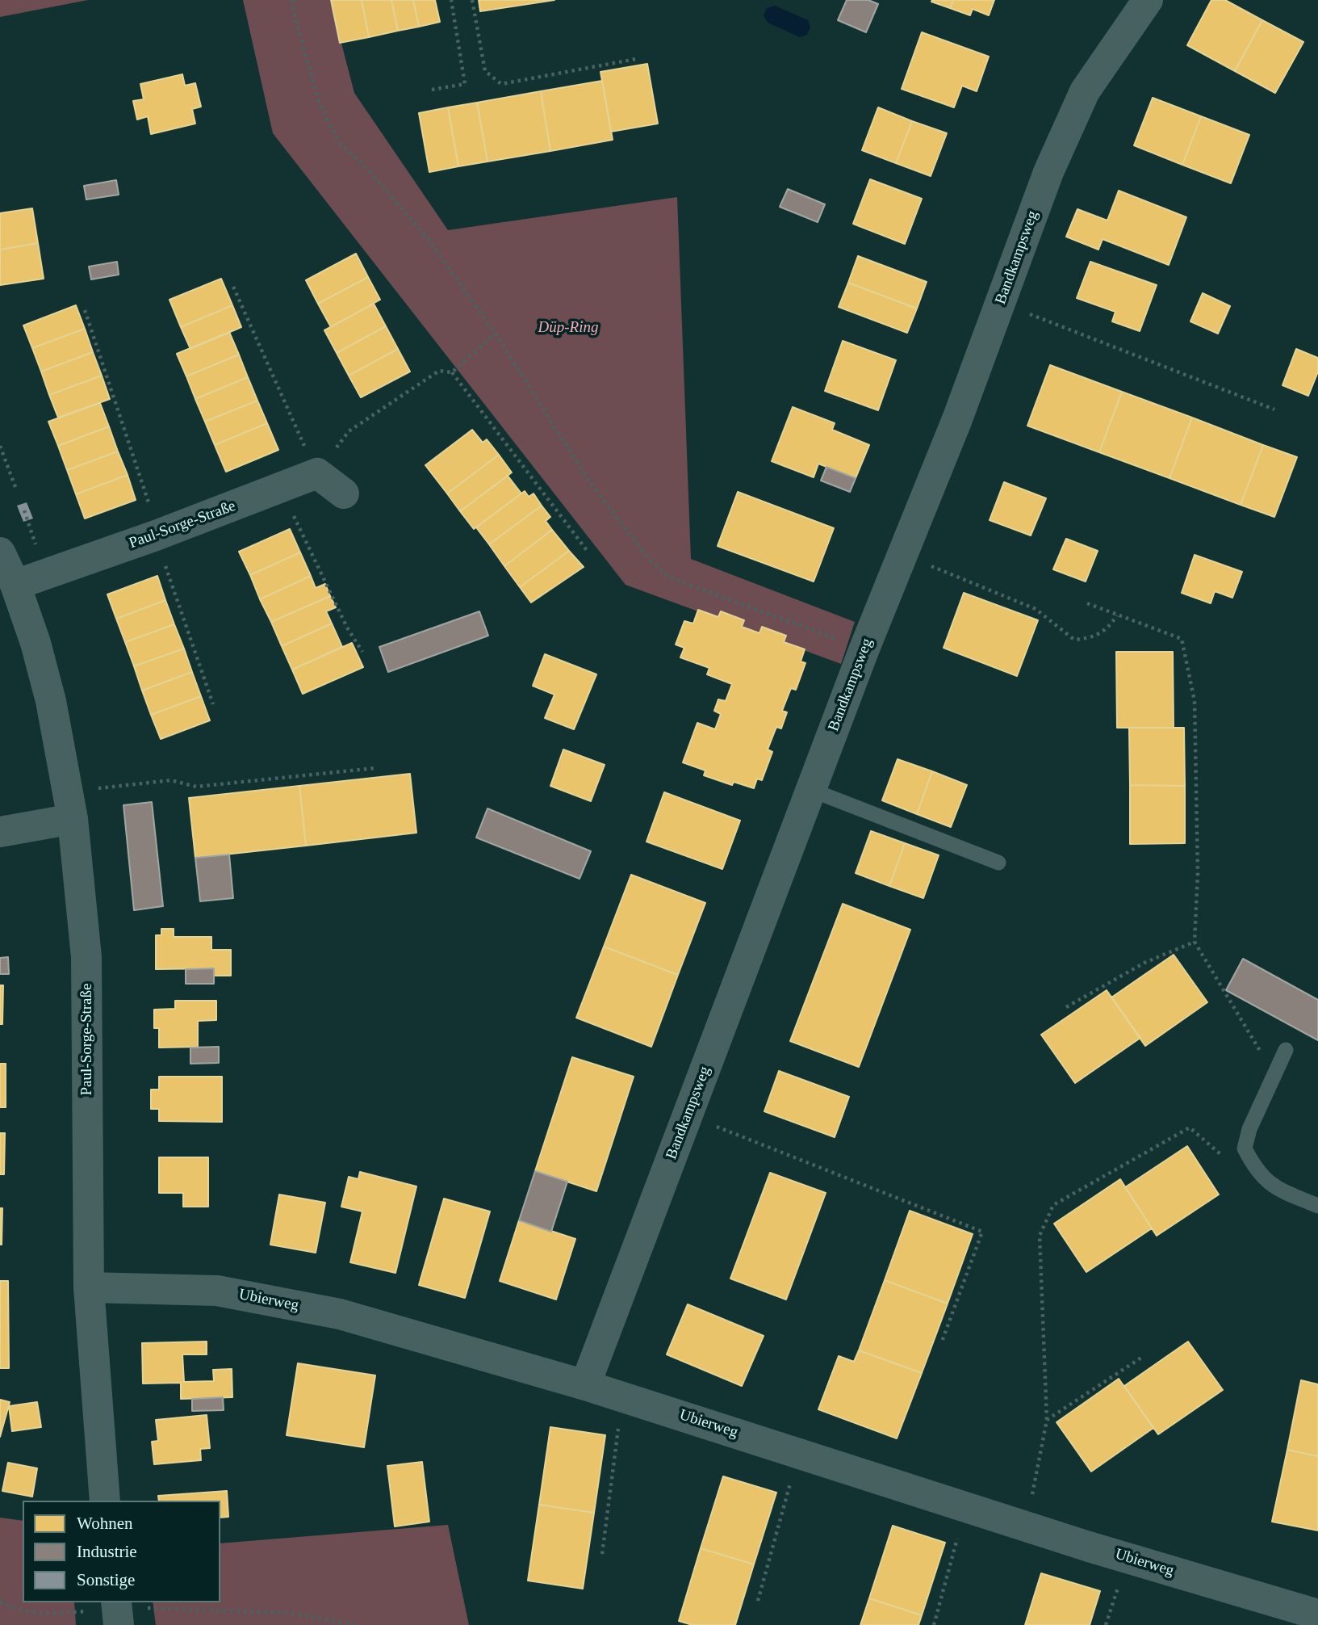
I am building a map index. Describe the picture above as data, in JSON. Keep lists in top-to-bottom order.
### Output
{
  "streets": {
    "street": ["Bandkampsweg", "Paul-Sorge-Straße", "Ubierweg"]
  },
  "crossings": [
    ["Bandkampsweg", "Ubierweg"],
    ["Paul-Sorge-Straße", "Ubierweg"]
  ],
  "parks": ["Düp-Ring"],
  "legend": ["Wohnen", "Industrie", "Sonstige"]
}
